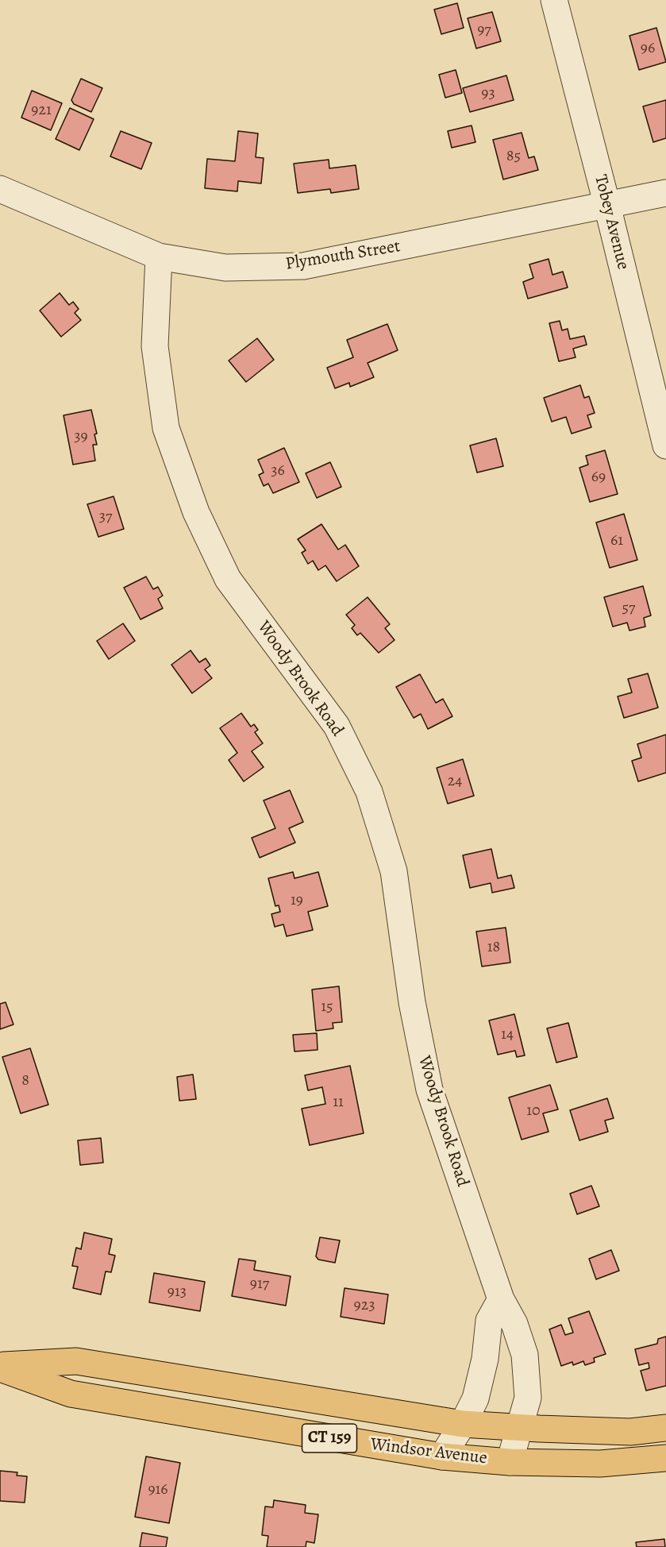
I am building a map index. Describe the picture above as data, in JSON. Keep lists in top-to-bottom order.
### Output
{
  "streets": {
    "main road": ["CT 159", "Windsor Avenue"],
    "street": ["Tobey Avenue", "Plymouth Street", "Woody Brook Road"]
  },
  "crossings": [
    ["Tobey Avenue", "Plymouth Street"],
    ["Plymouth Street", "Woody Brook Road"],
    ["Woody Brook Road", "Windsor Avenue"]
  ],
  "house_numbers": [
    "97",
    "96",
    "93",
    "921",
    "85",
    "39",
    "36",
    "69",
    "37",
    "61",
    "57",
    "24",
    "19",
    "18",
    "15",
    "14",
    "8",
    "11",
    "10",
    "917",
    "913",
    "923",
    "916"
  ]
}
